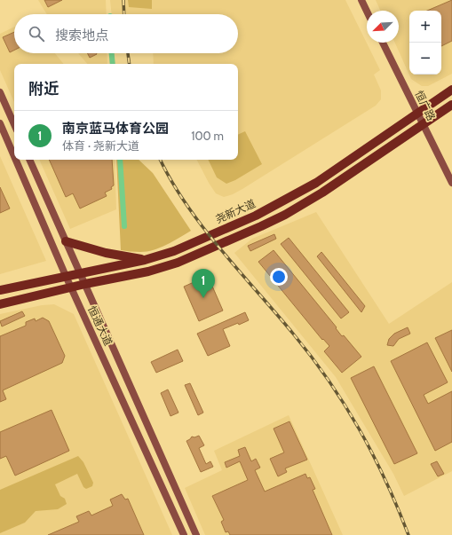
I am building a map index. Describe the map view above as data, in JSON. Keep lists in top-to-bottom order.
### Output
{
  "streets": {
    "main road": ["恒广路", "尧新大道", "恒通大道"]
  },
  "crossings": [
    ["恒广路", "尧新大道"],
    ["尧新大道", "恒通大道"]
  ],
  "north": "bottom left",
  "page": {
    "map_buttons": ["+", "−"],
    "search": "搜索地点",
    "heading": "附近",
    "list": [
      {
        "mark": "1",
        "name": "南京蓝马体育公园",
        "note": "体育 · 尧新大道",
        "value": "100 m"
      }
    ],
    "pins": "1"
  }
}
